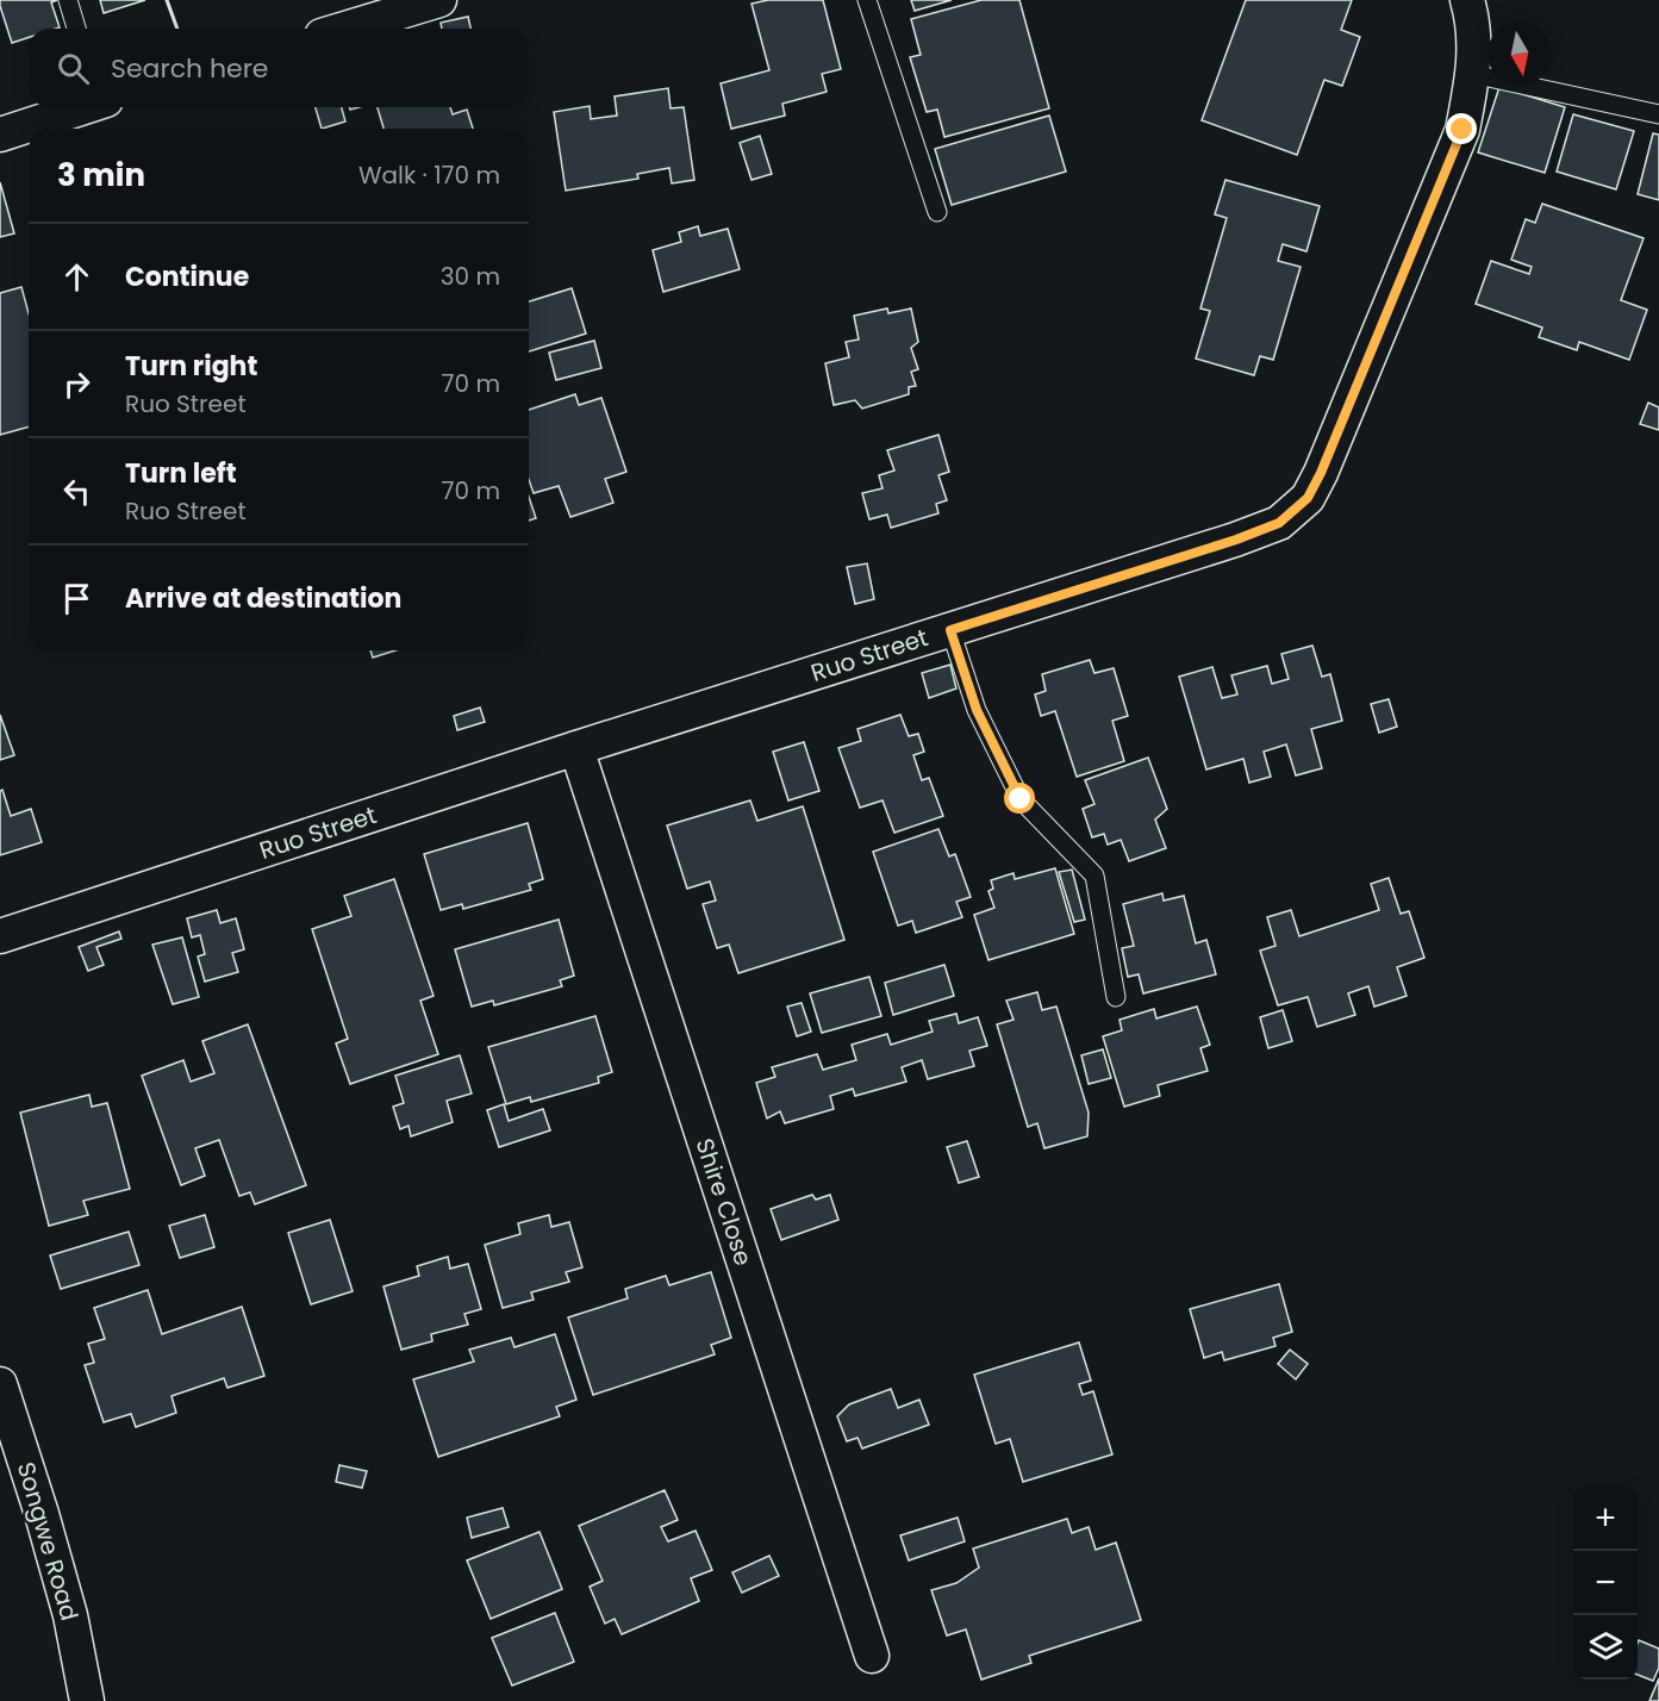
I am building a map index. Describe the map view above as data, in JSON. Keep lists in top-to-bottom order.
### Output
{
  "streets": {
    "street": ["Ruo Street", "Shire Close", "Songwe Road"]
  },
  "crossings": [
    ["Ruo Street", "Shire Close"]
  ],
  "north": "bottom",
  "page": {
    "search": "Search here",
    "heading": ["3 min", "Walk · 170 m"],
    "list": [
      ["Continue", "30 m"],
      ["Turn right", "Ruo Street", "70 m"],
      ["Turn left", "Ruo Street", "70 m"],
      "Arrive at destination"
    ],
    "map_buttons": ["+", "−"]
  }
}
